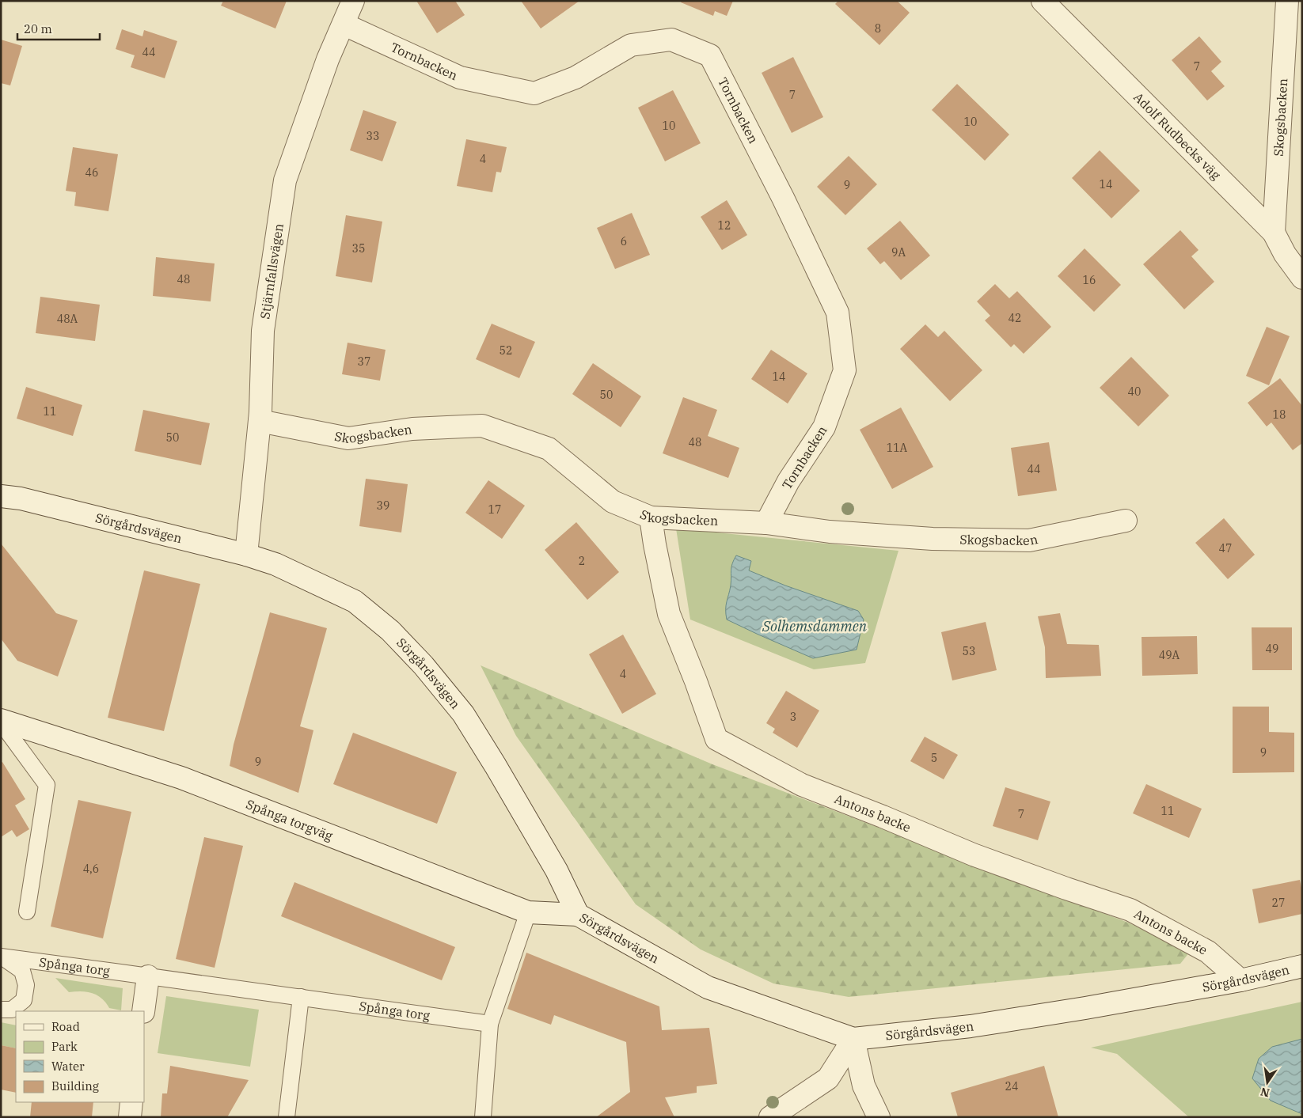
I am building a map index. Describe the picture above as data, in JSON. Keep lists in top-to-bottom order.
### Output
{
  "streets": {
    "street": [
      "Tornbacken",
      "Skogsbacken",
      "Adolf Rudbecks väg",
      "Stjärnfallsvägen",
      "Sörgårdsvägen",
      "Antons backe",
      "Spånga torgväg"
    ],
    "lane": ["Spånga torg"]
  },
  "crossings": [
    ["Tornbacken", "Skogsbacken"],
    ["Tornbacken", "Stjärnfallsvägen"],
    ["Skogsbacken", "Adolf Rudbecks väg"],
    ["Skogsbacken", "Stjärnfallsvägen"],
    ["Skogsbacken", "Antons backe"],
    ["Stjärnfallsvägen", "Sörgårdsvägen"],
    ["Sörgårdsvägen", "Antons backe"],
    ["Sörgårdsvägen", "Spånga torgväg"]
  ],
  "water": ["Solhemsdammen"],
  "house_numbers": [
    "8",
    "44",
    "7",
    "7",
    "10",
    "10",
    "33",
    "4",
    "46",
    "14",
    "9",
    "12",
    "6",
    "35",
    "9A",
    "48",
    "16",
    "42",
    "48A",
    "52",
    "37",
    "14",
    "40",
    "50",
    "11",
    "18",
    "50",
    "48",
    "11A",
    "44",
    "39",
    "17",
    "47",
    "2",
    "49",
    "53",
    "49A",
    "4",
    "3",
    "9",
    "5",
    "9",
    "11",
    "7",
    "4,6",
    "27",
    "24"
  ],
  "legend": [
    "Road",
    "Park",
    "Water",
    "Building"
  ],
  "scale_bar": "20 m",
  "north": "bottom"
}
